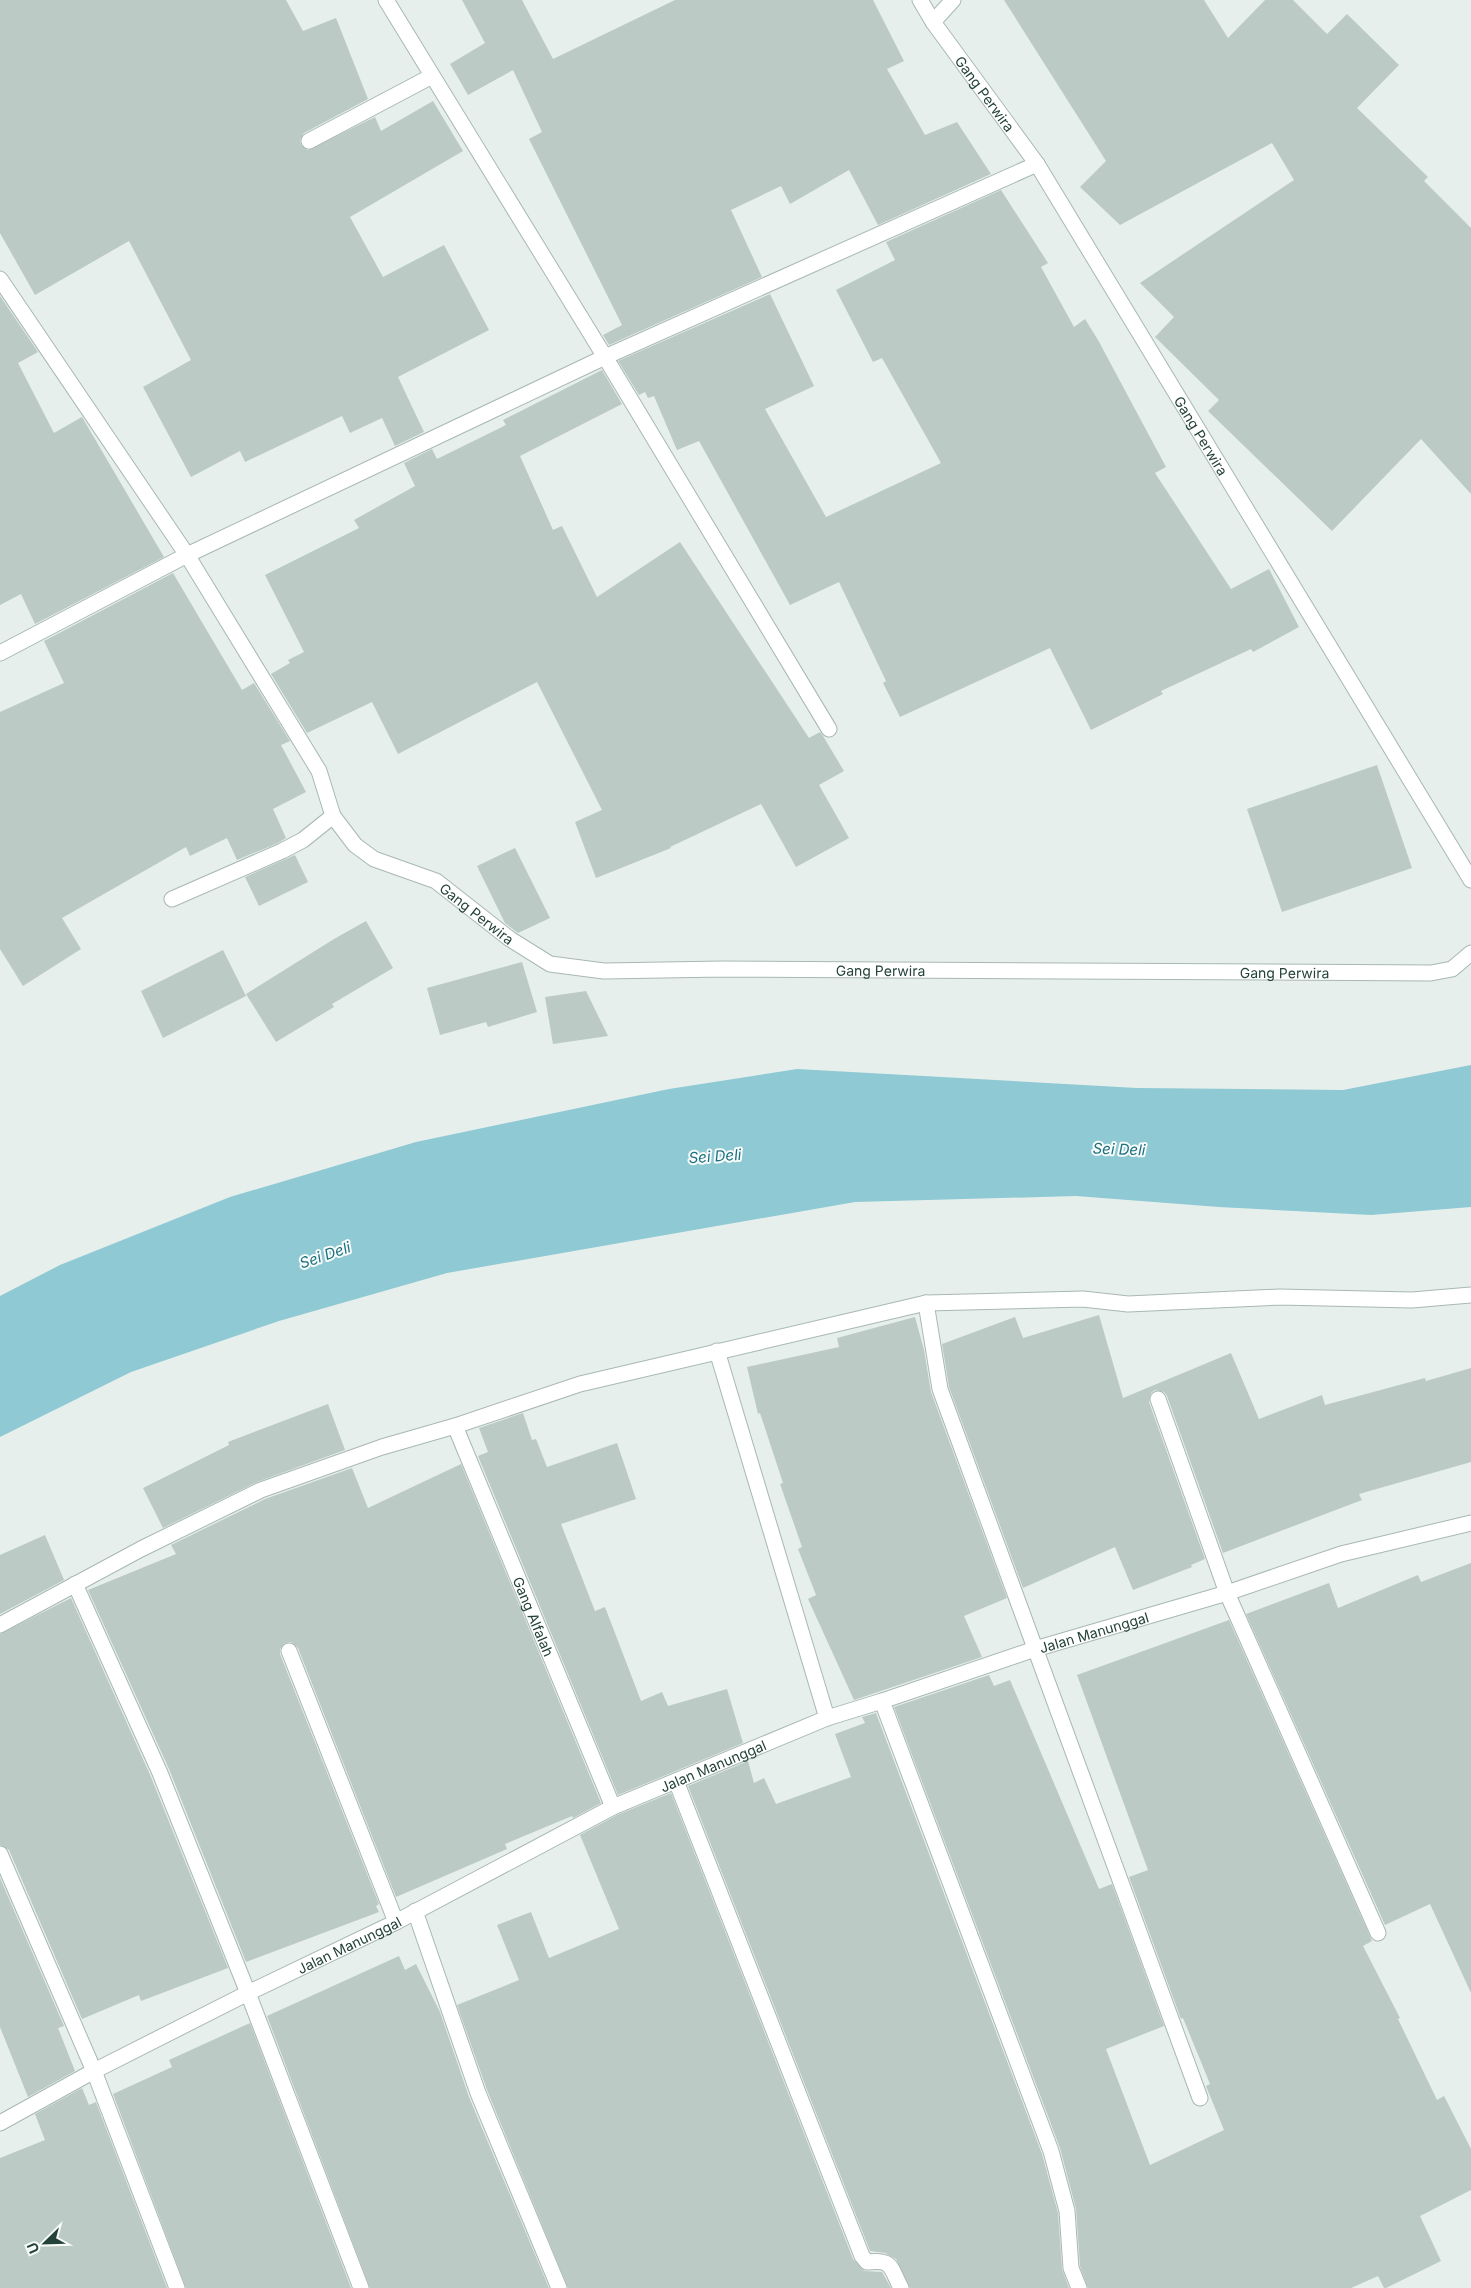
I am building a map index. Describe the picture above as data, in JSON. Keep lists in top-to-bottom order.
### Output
{
  "streets": {
    "street": ["Gang Perwira", "Gang Alfalah", "Jalan Manunggal"]
  },
  "crossings": [
    ["Gang Alfalah", "Jalan Manunggal"]
  ],
  "water": ["Sei Deli"],
  "north": "bottom left"
}
